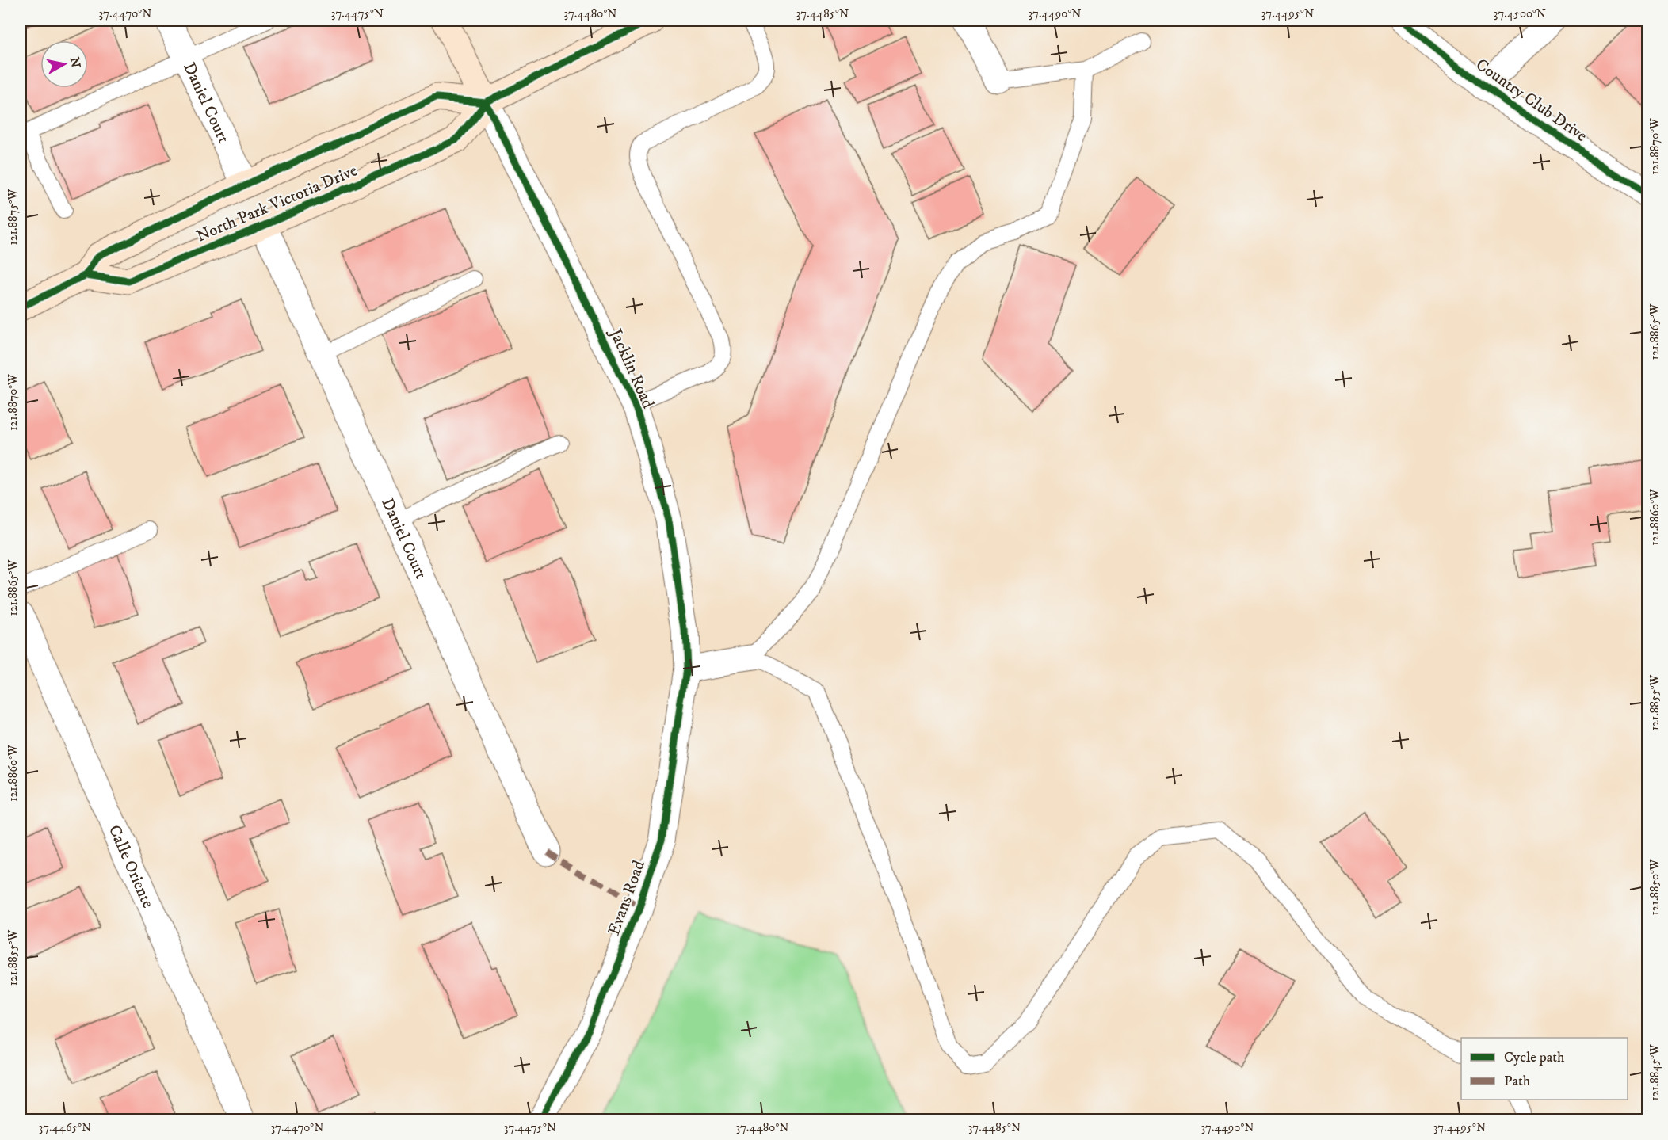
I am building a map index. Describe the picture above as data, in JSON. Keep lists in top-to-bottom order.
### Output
{
  "streets": {
    "main road": ["North Park Victoria Drive", "Jacklin Road"],
    "street": [
      "Country Club Drive",
      "Daniel Court",
      "Calle Oriente",
      "Evans Road"
    ]
  },
  "crossings": [
    ["Daniel Court", "North Park Victoria Drive"],
    ["North Park Victoria Drive", "Jacklin Road"],
    ["Jacklin Road", "Evans Road"]
  ],
  "legend": ["Cycle path", "Path"],
  "north": "right",
  "coordinates": [
    "37.4470°N",
    "37.4475°N",
    "37.4480°N",
    "37.4485°N",
    "37.4490°N",
    "37.4495°N",
    "37.4500°N",
    "121.8870°W",
    "121.8875°W",
    "121.8865°W",
    "121.8860°W",
    "121.8855°W",
    "121.8850°W",
    "121.8845°W",
    "37.4465°N"
  ]
}
